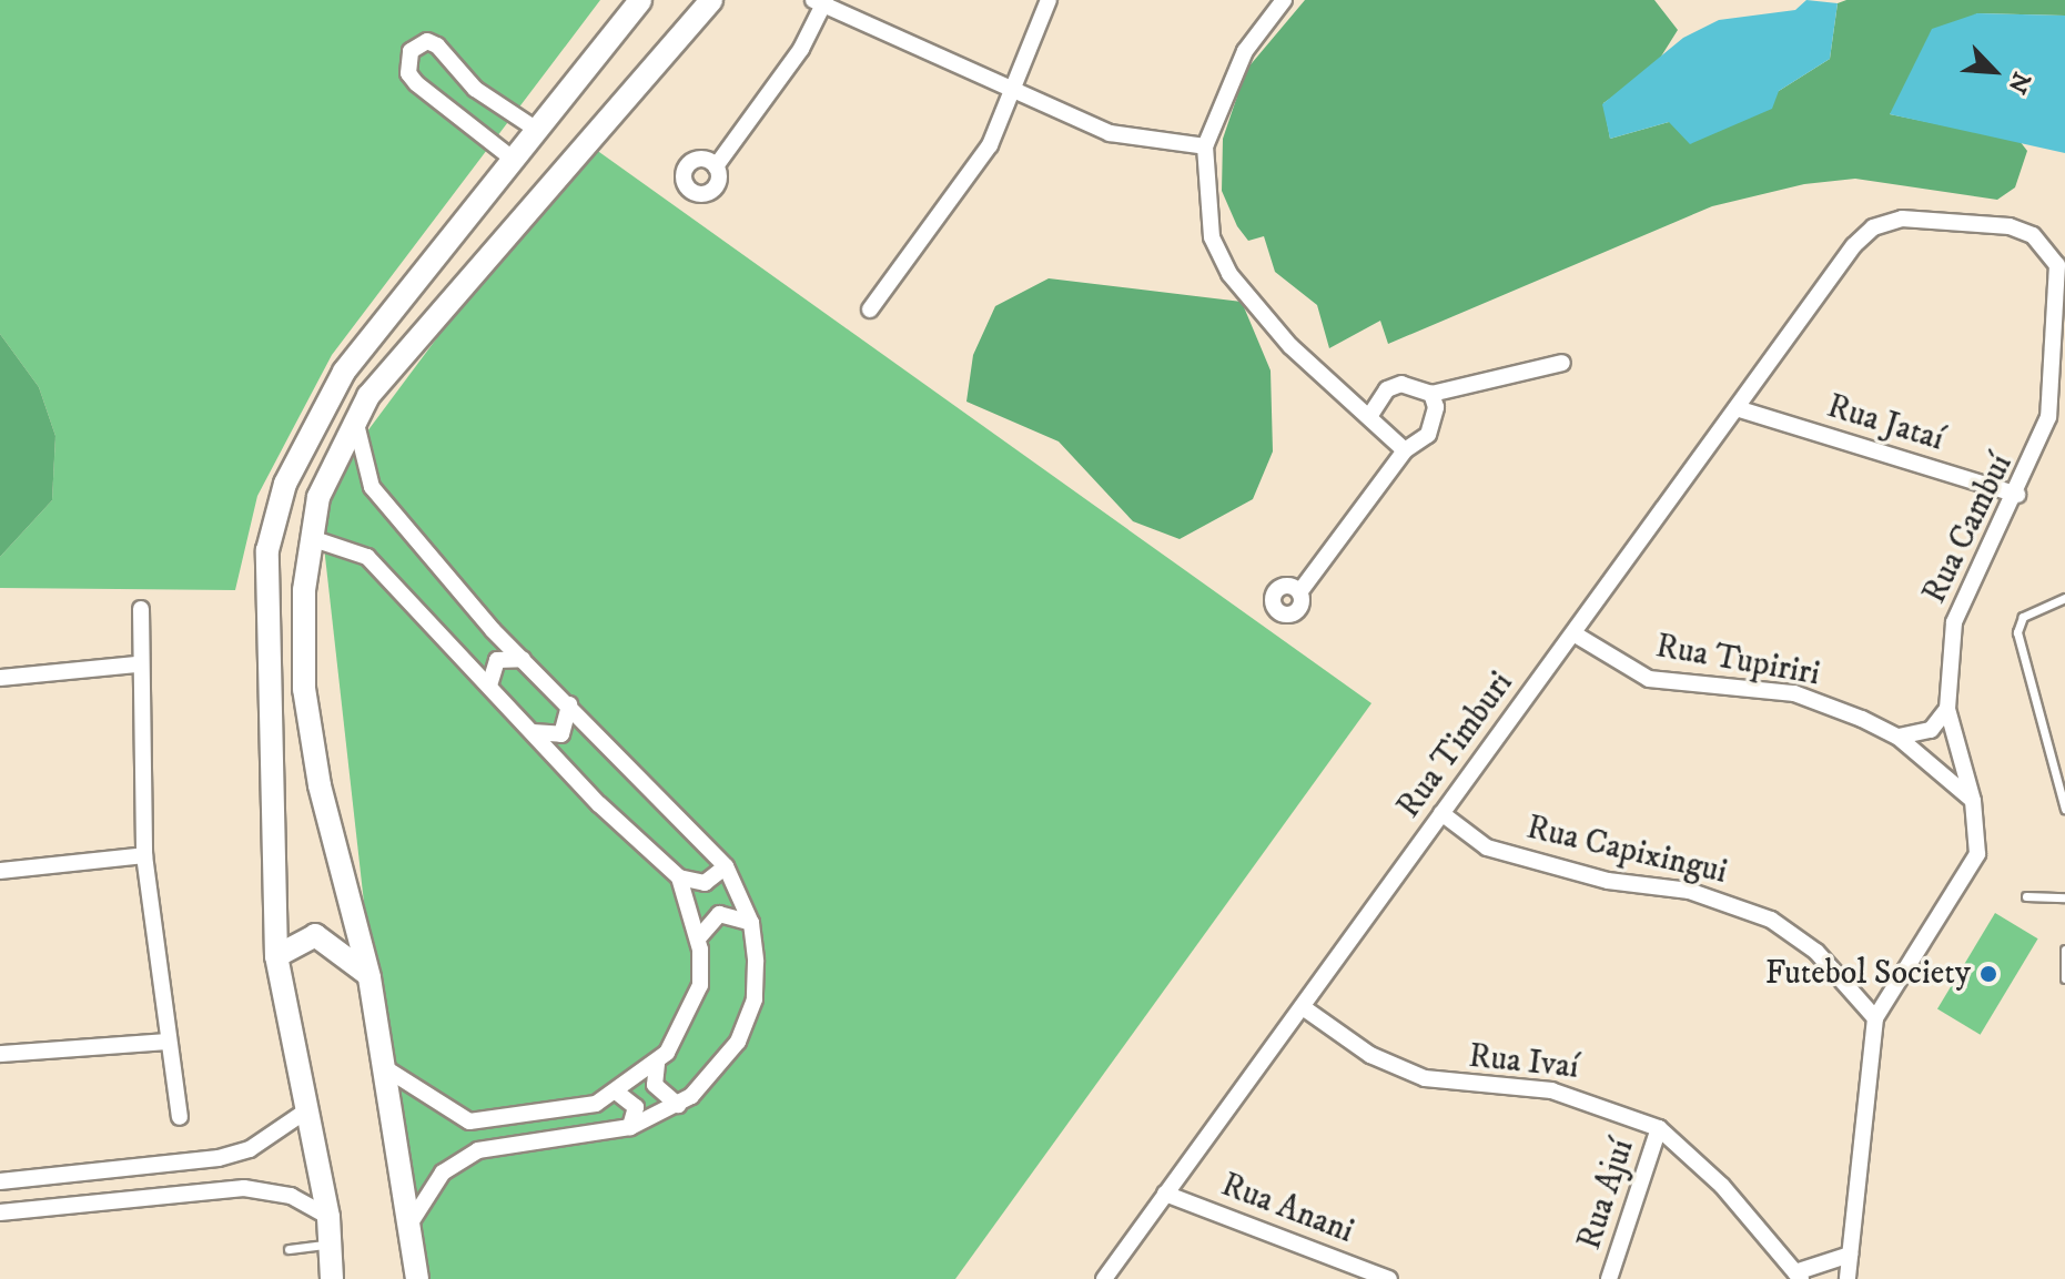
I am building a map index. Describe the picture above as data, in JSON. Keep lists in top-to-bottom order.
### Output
{
  "streets": {
    "street": [
      "Rua Jataí",
      "Rua Cambuí",
      "Rua Tupiriri",
      "Rua Timburi",
      "Rua Capixingui",
      "Rua Ivaí",
      "Rua Ajuí",
      "Rua Anani"
    ]
  },
  "crossings": [
    ["Rua Jataí", "Rua Cambuí"],
    ["Rua Jataí", "Rua Timburi"],
    ["Rua Cambuí", "Rua Tupiriri"],
    ["Rua Cambuí", "Rua Timburi"],
    ["Rua Cambuí", "Rua Capixingui"],
    ["Rua Cambuí", "Rua Ivaí"],
    ["Rua Tupiriri", "Rua Timburi"],
    ["Rua Timburi", "Rua Capixingui"],
    ["Rua Timburi", "Rua Ivaí"],
    ["Rua Timburi", "Rua Anani"],
    ["Rua Ivaí", "Rua Ajuí"]
  ],
  "places": ["Futebol Society"],
  "north": "bottom right"
}
